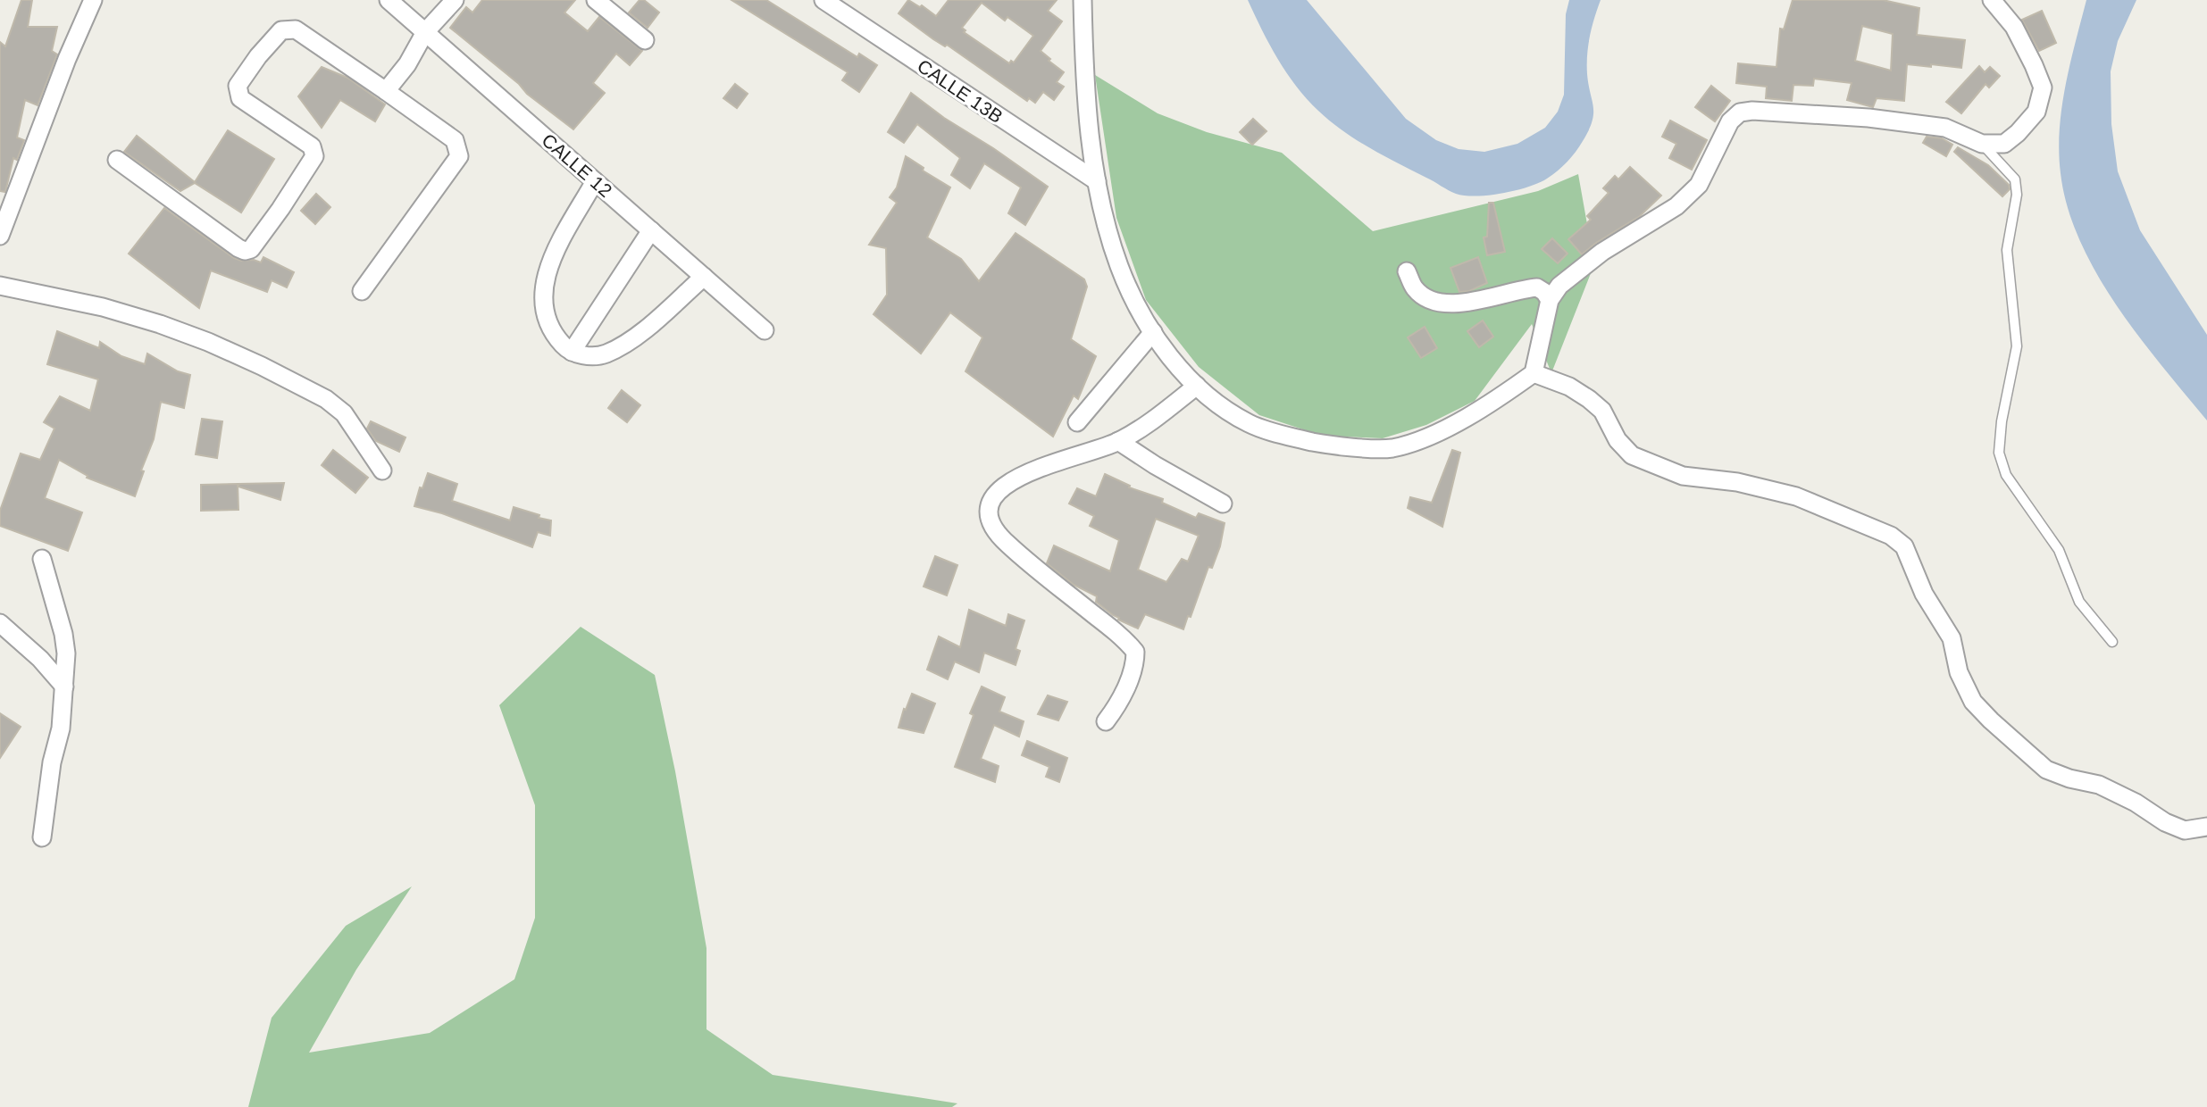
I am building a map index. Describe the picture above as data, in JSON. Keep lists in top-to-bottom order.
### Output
{
  "streets": {
    "street": ["CALLE 13B", "CALLE 12"]
  }
}
